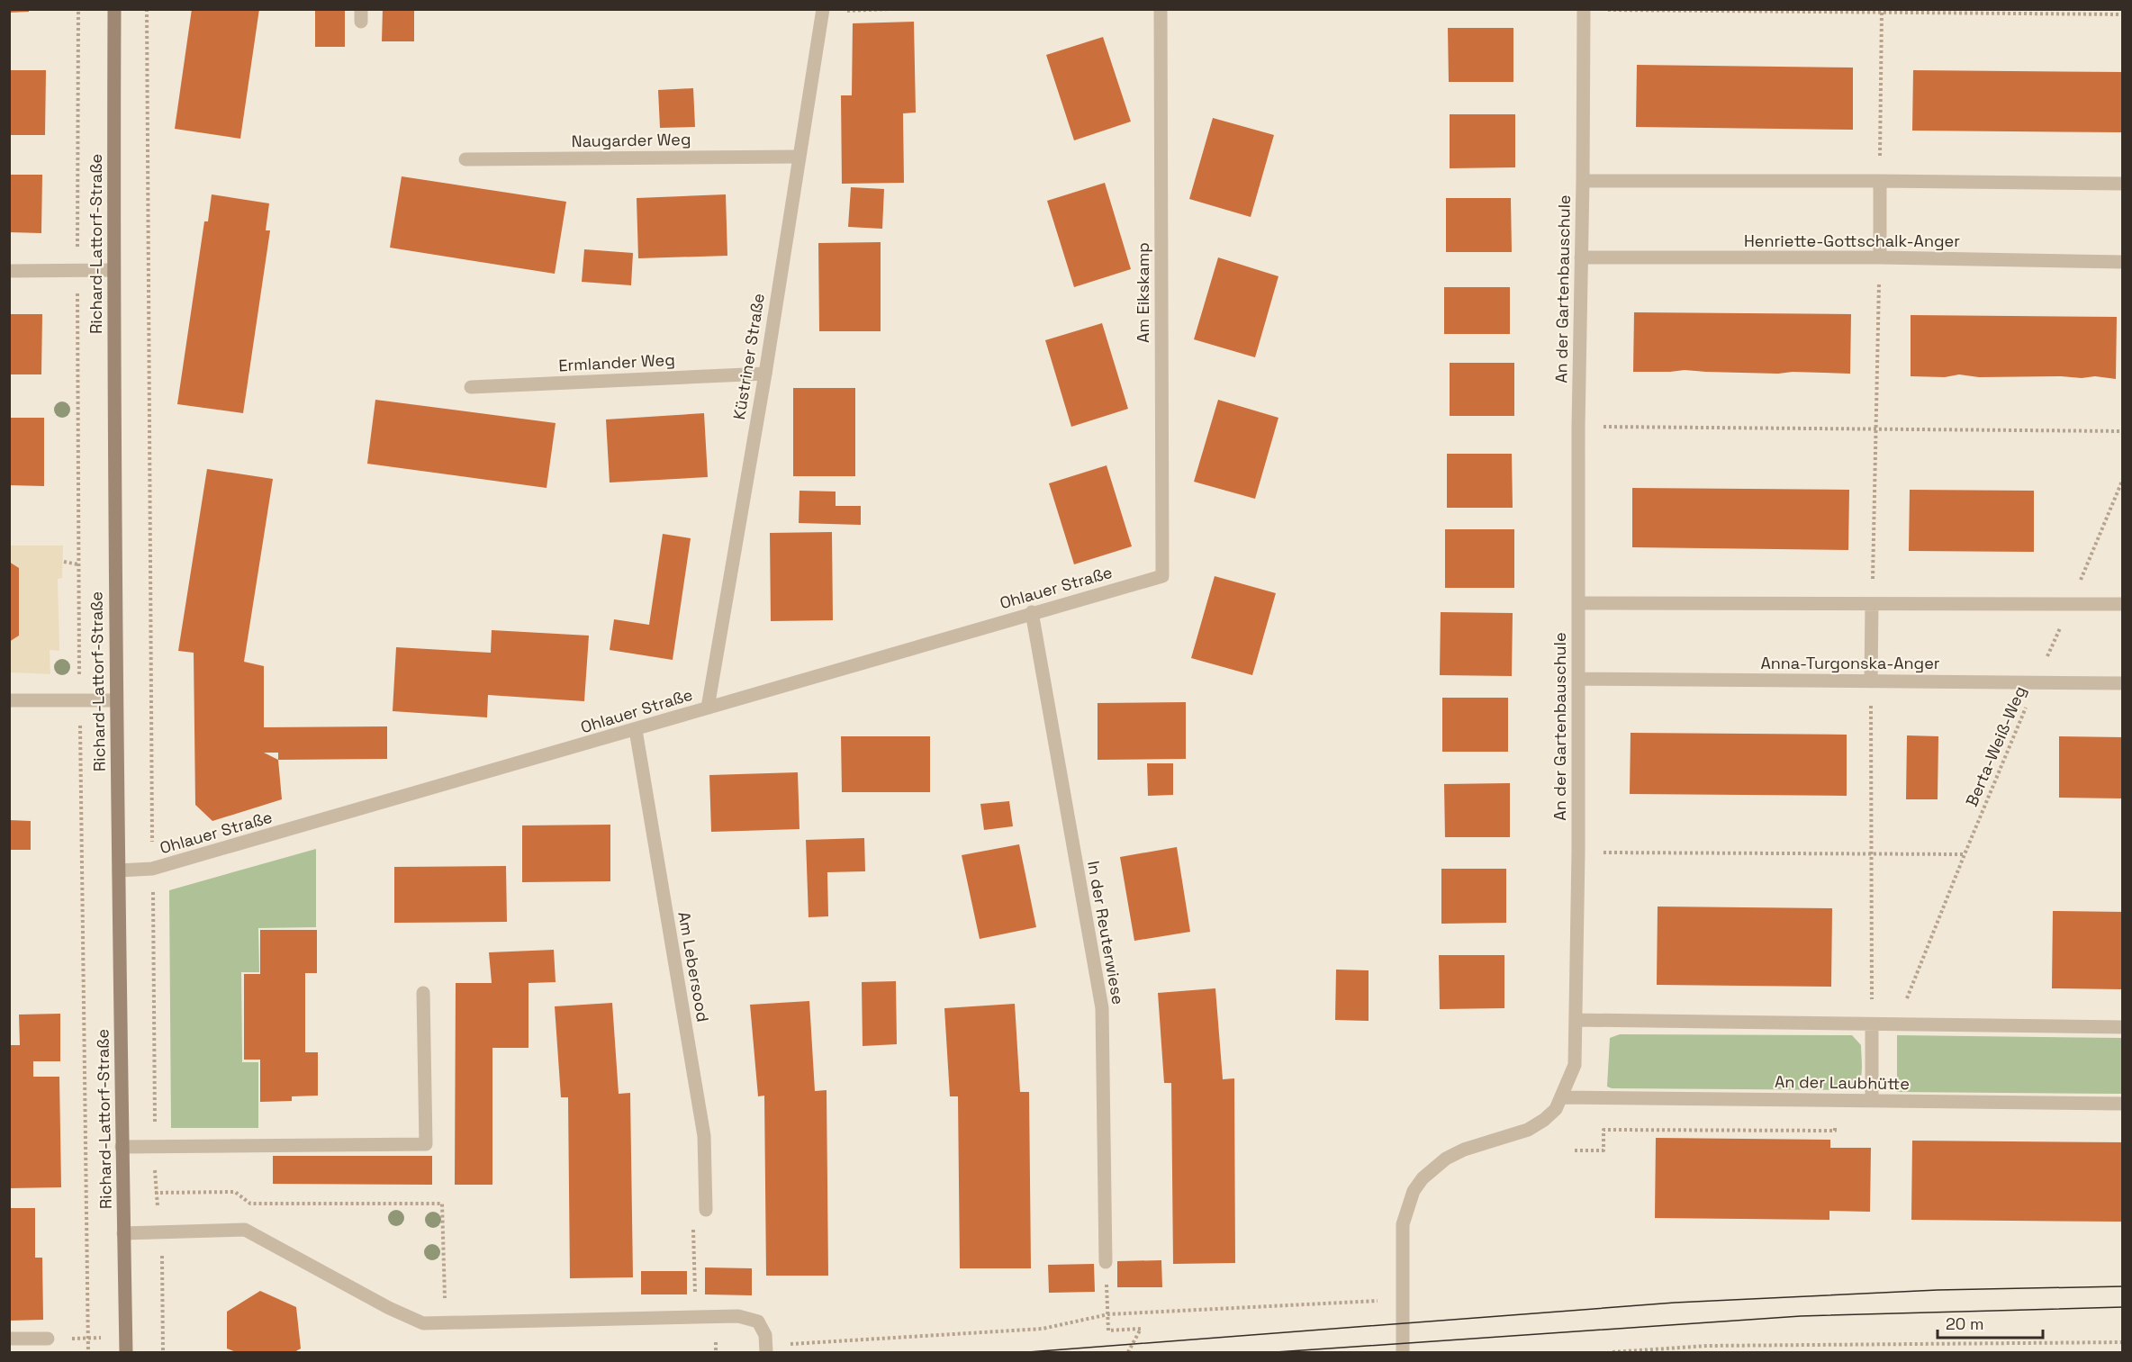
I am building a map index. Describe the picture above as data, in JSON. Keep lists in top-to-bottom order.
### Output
{
  "streets": {
    "street": [
      "Naugarder Weg",
      "Henriette-Gottschalk-Anger",
      "Richard-Lattorf-Straße",
      "An der Gartenbauschule",
      "Am Eikskamp",
      "Küstriner Straße",
      "Ermlander Weg",
      "Ohlauer Straße",
      "Anna-Turgonska-Anger",
      "In der Reuterwiese",
      "Am Lebersood",
      "An der Laubhütte"
    ],
    "path": ["Berta-Weiß-Weg"]
  },
  "crossings": [
    ["Naugarder Weg", "Küstriner Straße"],
    ["Henriette-Gottschalk-Anger", "An der Gartenbauschule"],
    ["Richard-Lattorf-Straße", "Ohlauer Straße"],
    ["An der Gartenbauschule", "Anna-Turgonska-Anger"],
    ["An der Gartenbauschule", "An der Laubhütte"],
    ["Am Eikskamp", "Ohlauer Straße"],
    ["Küstriner Straße", "Ermlander Weg"],
    ["Küstriner Straße", "Ohlauer Straße"],
    ["Ohlauer Straße", "In der Reuterwiese"],
    ["Ohlauer Straße", "Am Lebersood"],
    ["Anna-Turgonska-Anger", "Berta-Weiß-Weg"]
  ],
  "scale_bar": "20 m"
}
